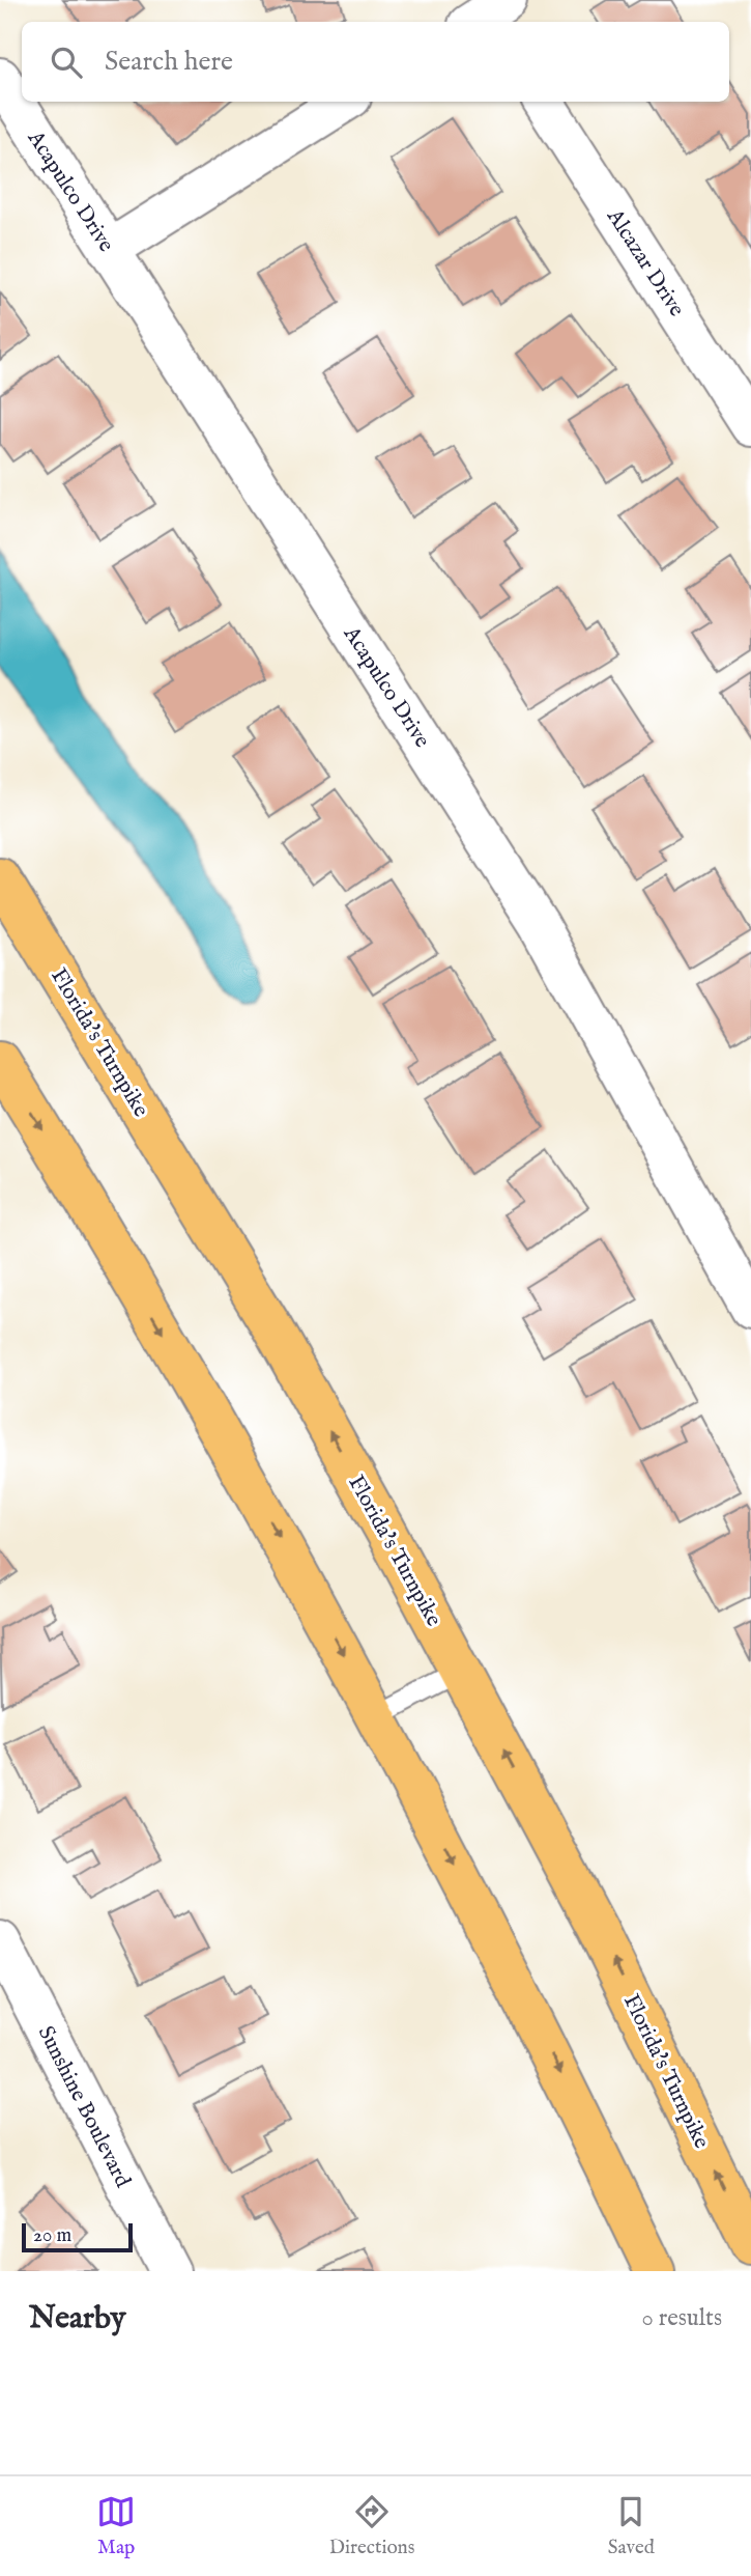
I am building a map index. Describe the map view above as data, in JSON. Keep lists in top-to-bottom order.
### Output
{
  "streets": {
    "highway": ["Florida's Turnpike"],
    "street": ["Acapulco Drive", "Alcazar Drive", "Sunshine Boulevard"]
  },
  "scale_bar": "20 m",
  "page": {
    "search": "Search here",
    "scale": "20 m",
    "heading": ["Nearby", "0 results"],
    "nav": ["Map", "Directions", "Saved"]
  }
}
